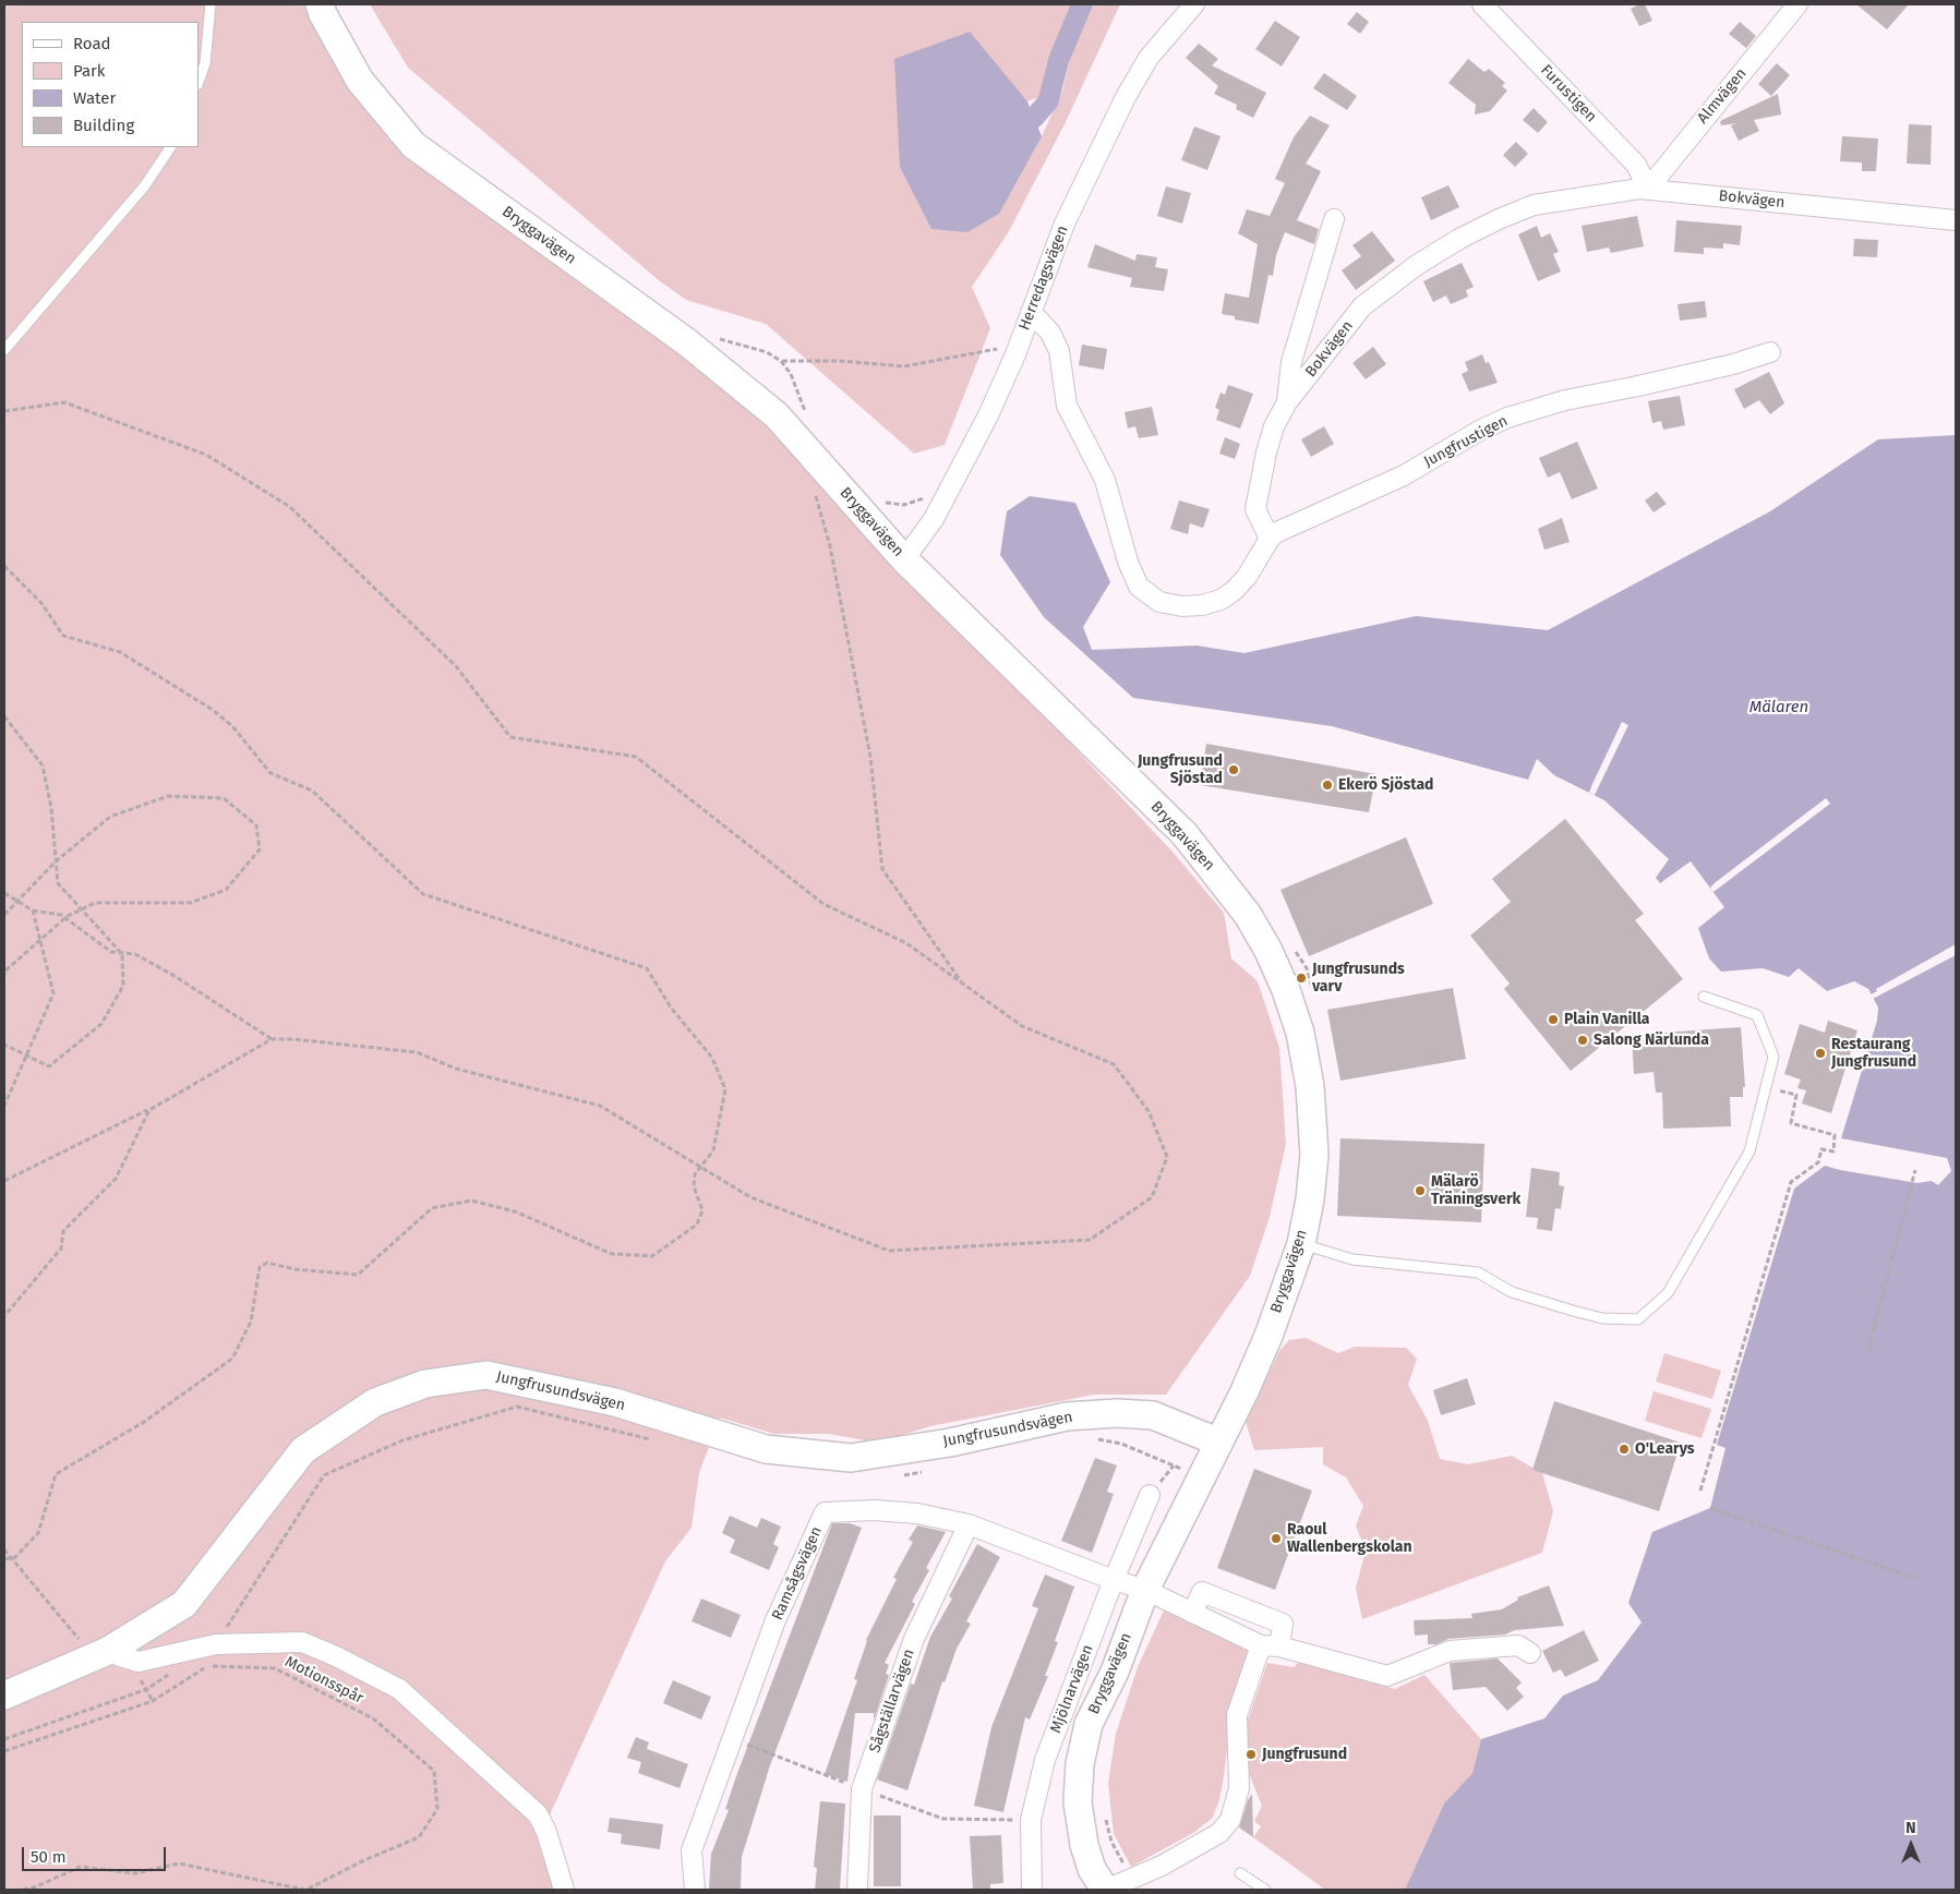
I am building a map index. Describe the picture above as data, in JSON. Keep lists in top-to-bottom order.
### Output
{
  "streets": {
    "main road": ["Bryggavägen", "Jungfrusundsvägen"],
    "street": [
      "Furustigen",
      "Almvägen",
      "Bokvägen",
      "Herredagsvägen",
      "Jungfrustigen",
      "Ramsågsvägen",
      "Mjölnarvägen",
      "Sågställarvägen"
    ],
    "path": ["Motionsspår"]
  },
  "crossings": [
    ["Furustigen", "Almvägen"],
    ["Furustigen", "Bokvägen"],
    ["Almvägen", "Bokvägen"],
    ["Bokvägen", "Jungfrustigen"],
    ["Bryggavägen", "Herredagsvägen"],
    ["Bryggavägen", "Jungfrusundsvägen"],
    ["Bryggavägen", "Ramsågsvägen"],
    ["Ramsågsvägen", "Mjölnarvägen"],
    ["Ramsågsvägen", "Sågställarvägen"]
  ],
  "water": ["Mälaren"],
  "places": [
    "Jungfrusund Sjöstad",
    "Ekerö Sjöstad",
    "Jungfrusunds varv",
    "Plain Vanilla",
    "Salong Närlunda",
    "Restaurang Jungfrusund",
    "Mälarö Träningsverk",
    "O'Learys",
    "Raoul Wallenbergskolan",
    "Jungfrusund"
  ],
  "legend": [
    "Road",
    "Park",
    "Water",
    "Building"
  ],
  "scale_bar": "50 m",
  "north": "top"
}
